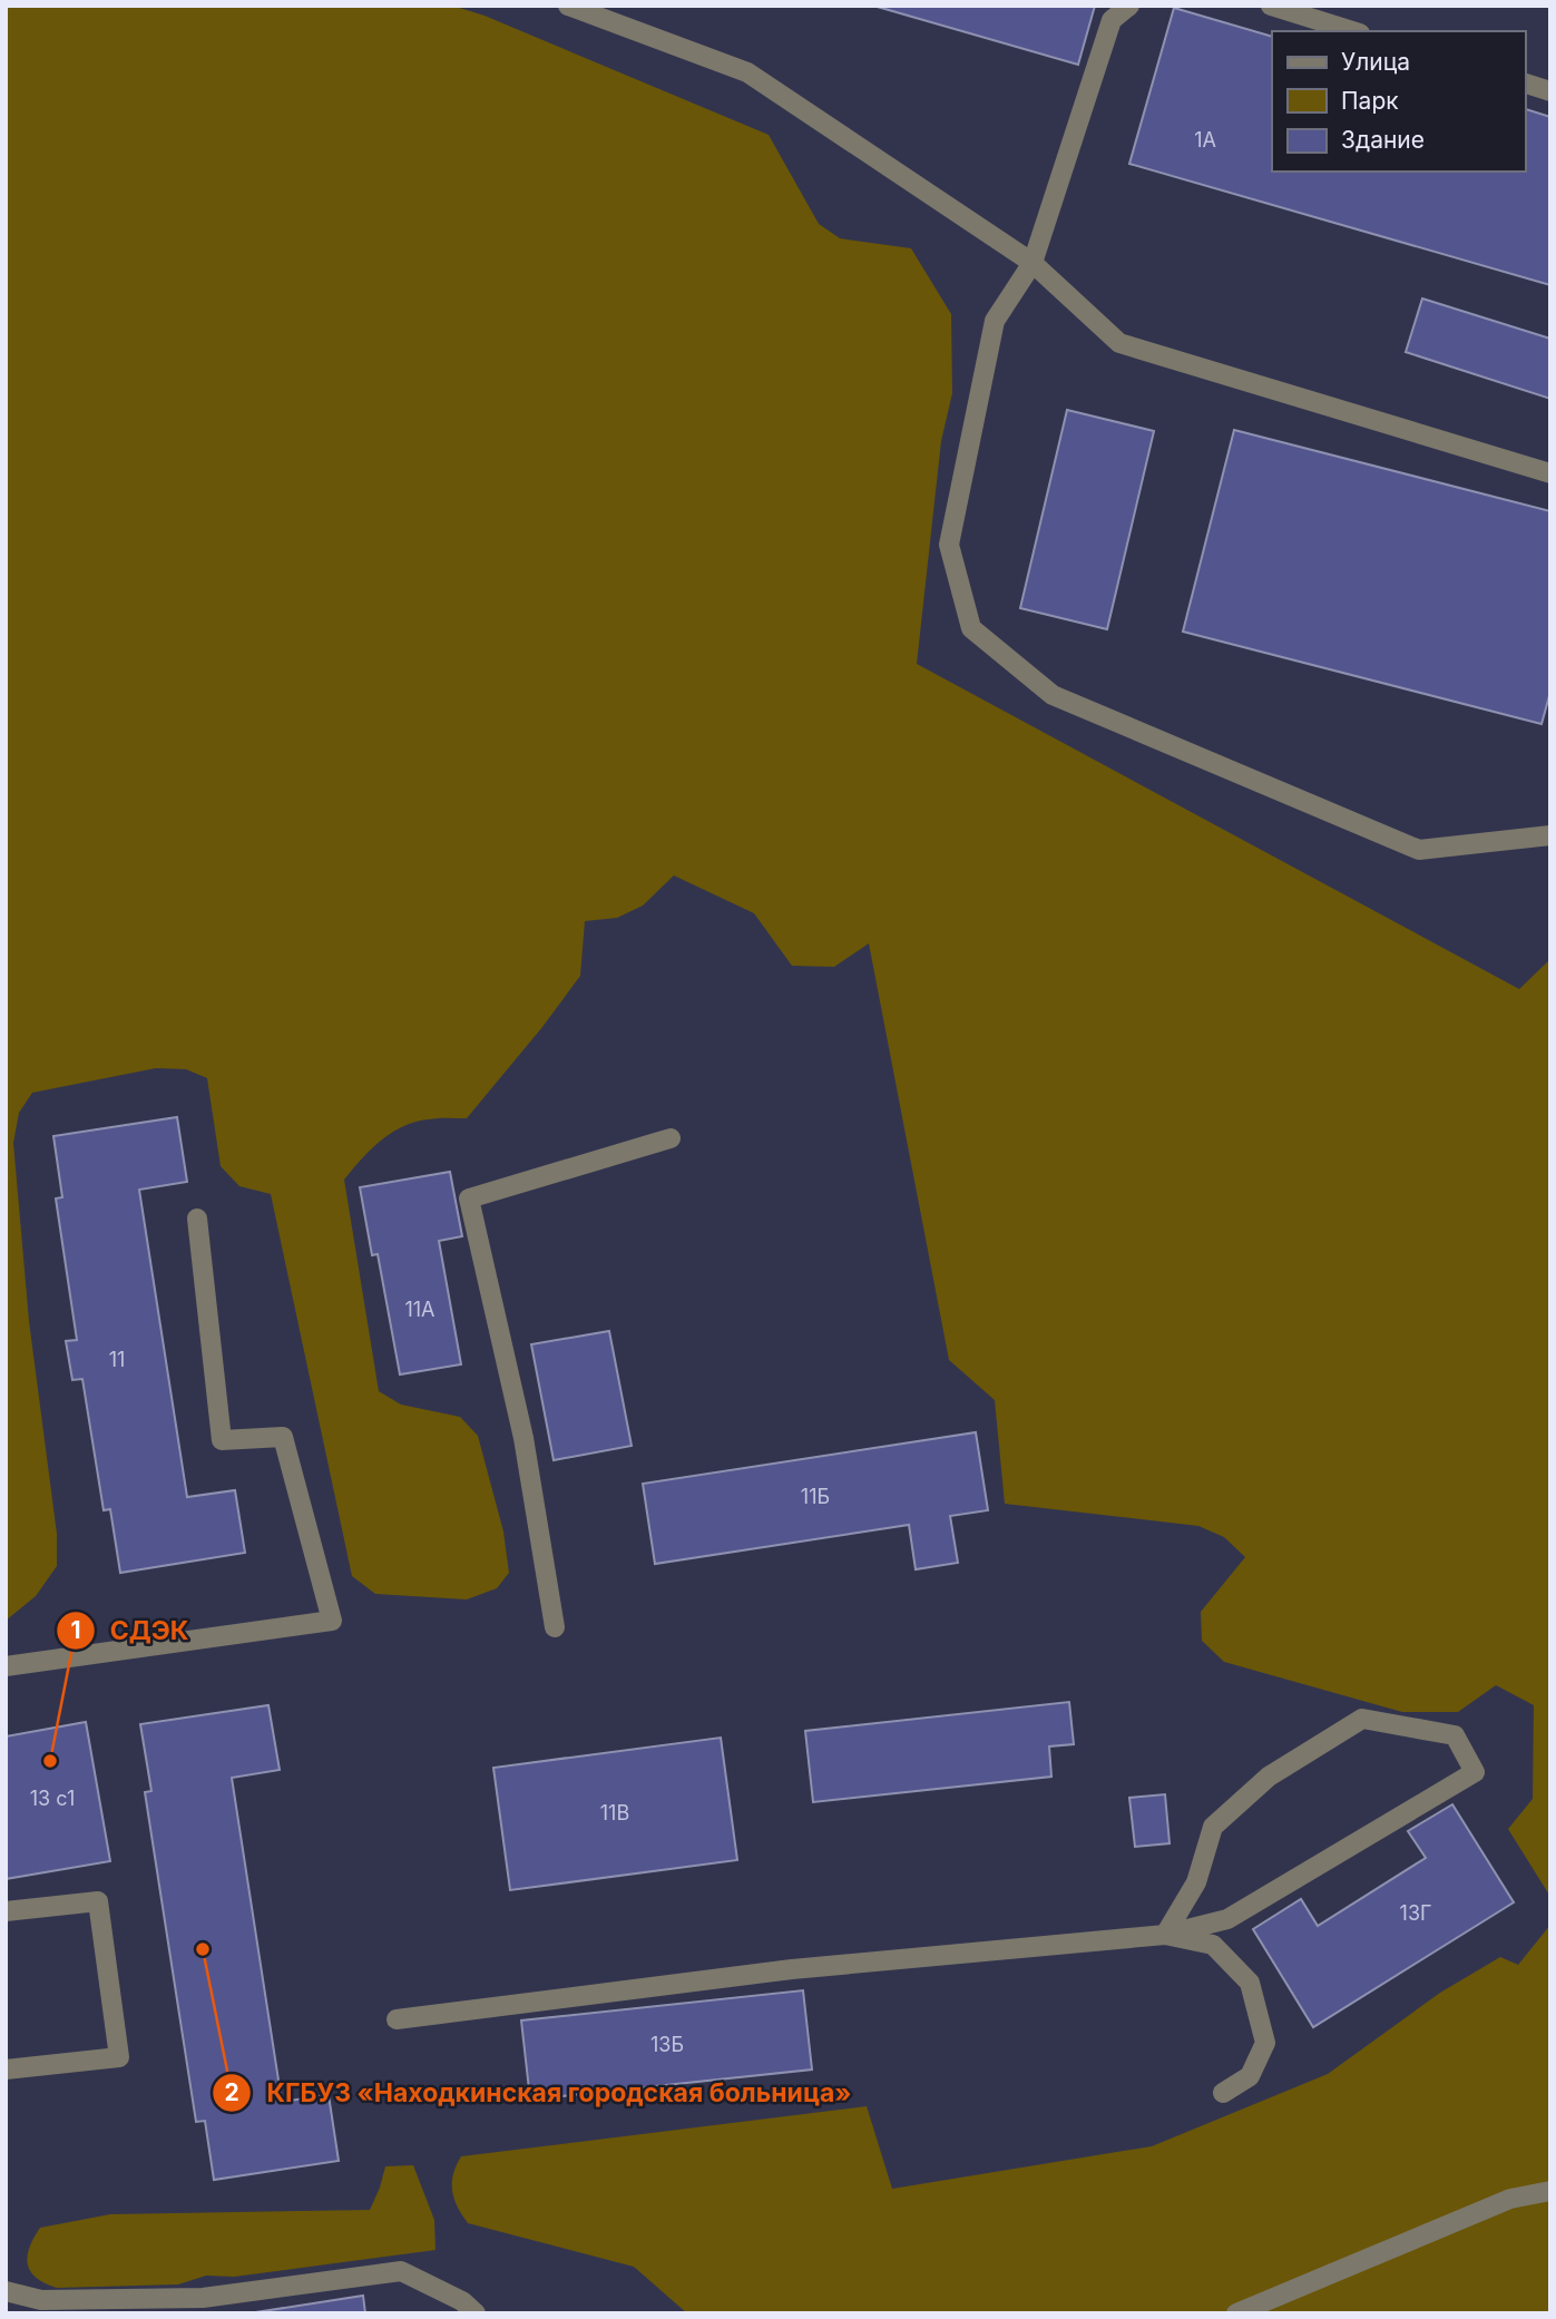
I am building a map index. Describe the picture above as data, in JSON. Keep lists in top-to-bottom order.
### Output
{
  "places": ["СДЭК", "КГБУЗ «Находкинская городская больница»"],
  "house_numbers": [
    "1А",
    "11А",
    "11",
    "11Б",
    "13 с1",
    "11В",
    "13Г",
    "13Б"
  ],
  "legend": ["Улица", "Парк", "Здание"]
}
